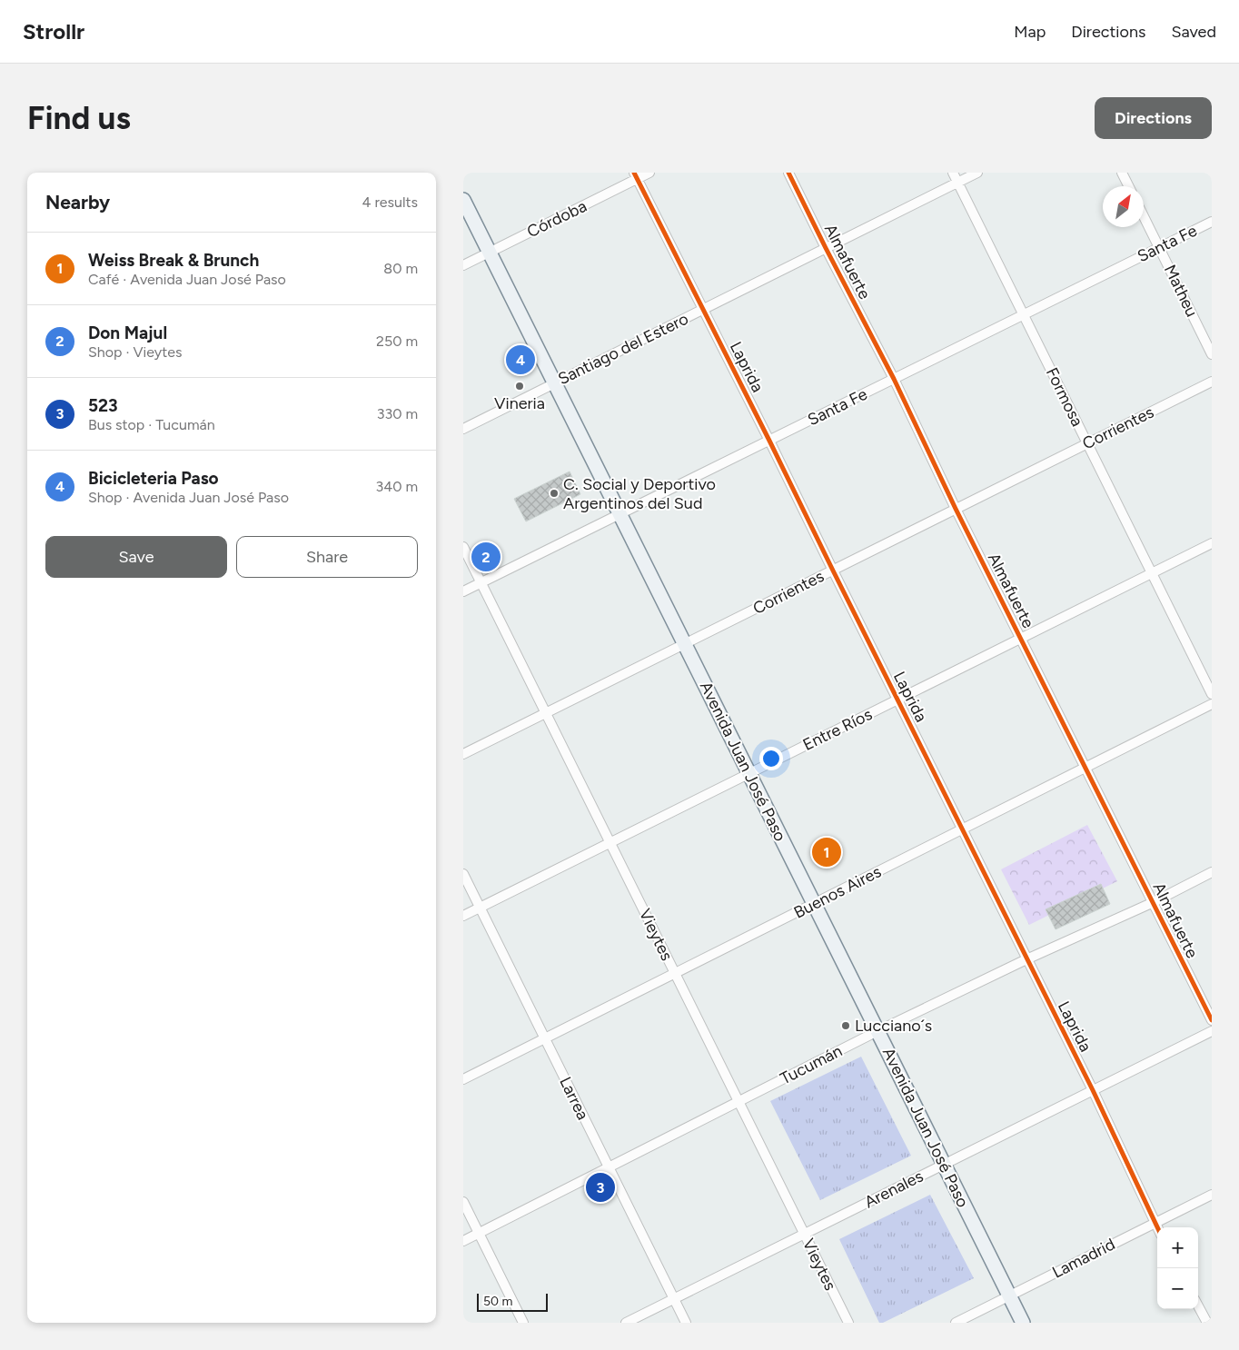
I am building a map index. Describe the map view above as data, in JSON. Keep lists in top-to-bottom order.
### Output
{
  "streets": {
    "main road": ["Avenida Juan José Paso"],
    "street": [
      "Córdoba",
      "Santa Fe",
      "Almafuerte",
      "Matheu",
      "Santiago del Estero",
      "Laprida",
      "Formosa",
      "Corrientes",
      "Entre Ríos",
      "Buenos Aires",
      "Vieytes",
      "Tucumán",
      "Larrea",
      "Arenales",
      "Lamadrid"
    ]
  },
  "crossings": [
    ["Córdoba", "Laprida"],
    ["Córdoba", "Avenida Juan José Paso"],
    ["Santa Fe", "Almafuerte"],
    ["Santa Fe", "Matheu"],
    ["Santa Fe", "Laprida"],
    ["Santa Fe", "Formosa"],
    ["Santa Fe", "Avenida Juan José Paso"],
    ["Santa Fe", "Vieytes"],
    ["Almafuerte", "Santiago del Estero"],
    ["Almafuerte", "Corrientes"],
    ["Almafuerte", "Entre Ríos"],
    ["Almafuerte", "Buenos Aires"],
    ["Almafuerte", "Tucumán"],
    ["Santiago del Estero", "Laprida"],
    ["Santiago del Estero", "Formosa"],
    ["Santiago del Estero", "Avenida Juan José Paso"],
    ["Laprida", "Corrientes"],
    ["Laprida", "Entre Ríos"],
    ["Laprida", "Buenos Aires"],
    ["Laprida", "Tucumán"],
    ["Laprida", "Arenales"],
    ["Laprida", "Lamadrid"],
    ["Formosa", "Corrientes"],
    ["Formosa", "Entre Ríos"],
    ["Corrientes", "Avenida Juan José Paso"],
    ["Corrientes", "Vieytes"],
    ["Entre Ríos", "Avenida Juan José Paso"],
    ["Entre Ríos", "Vieytes"],
    ["Entre Ríos", "Larrea"],
    ["Avenida Juan José Paso", "Buenos Aires"],
    ["Avenida Juan José Paso", "Tucumán"],
    ["Avenida Juan José Paso", "Arenales"],
    ["Avenida Juan José Paso", "Lamadrid"],
    ["Buenos Aires", "Vieytes"],
    ["Buenos Aires", "Larrea"],
    ["Vieytes", "Tucumán"],
    ["Vieytes", "Arenales"],
    ["Tucumán", "Larrea"],
    ["Larrea", "Arenales"]
  ],
  "places": ["Vineria", "C. Social y Deportivo Argentinos del Sud", "Lucciano´s"],
  "scale_bar": "50 m",
  "north": "top right",
  "page": {
    "header": "Strollr",
    "nav": ["Map", "Directions", "Saved"],
    "buttons": [
      "Directions",
      ["Save", "Share"]
    ],
    "title": "Find us",
    "heading": ["Nearby", "4 results"],
    "list": [
      {
        "mark": "1",
        "name": "Weiss Break & Brunch",
        "note": "Café · Avenida Juan José Paso",
        "value": "80 m"
      },
      {
        "mark": "2",
        "name": "Don Majul",
        "note": "Shop · Vieytes",
        "value": "250 m"
      },
      {
        "mark": "3",
        "name": "523",
        "note": "Bus stop · Tucumán",
        "value": "330 m"
      },
      {
        "mark": "4",
        "name": "Bicicleteria Paso",
        "note": "Shop · Avenida Juan José Paso",
        "value": "340 m"
      }
    ],
    "pins": [
      "4",
      "2",
      "1",
      "3"
    ],
    "map_buttons": ["+", "−"],
    "scale": "50 m"
  }
}
